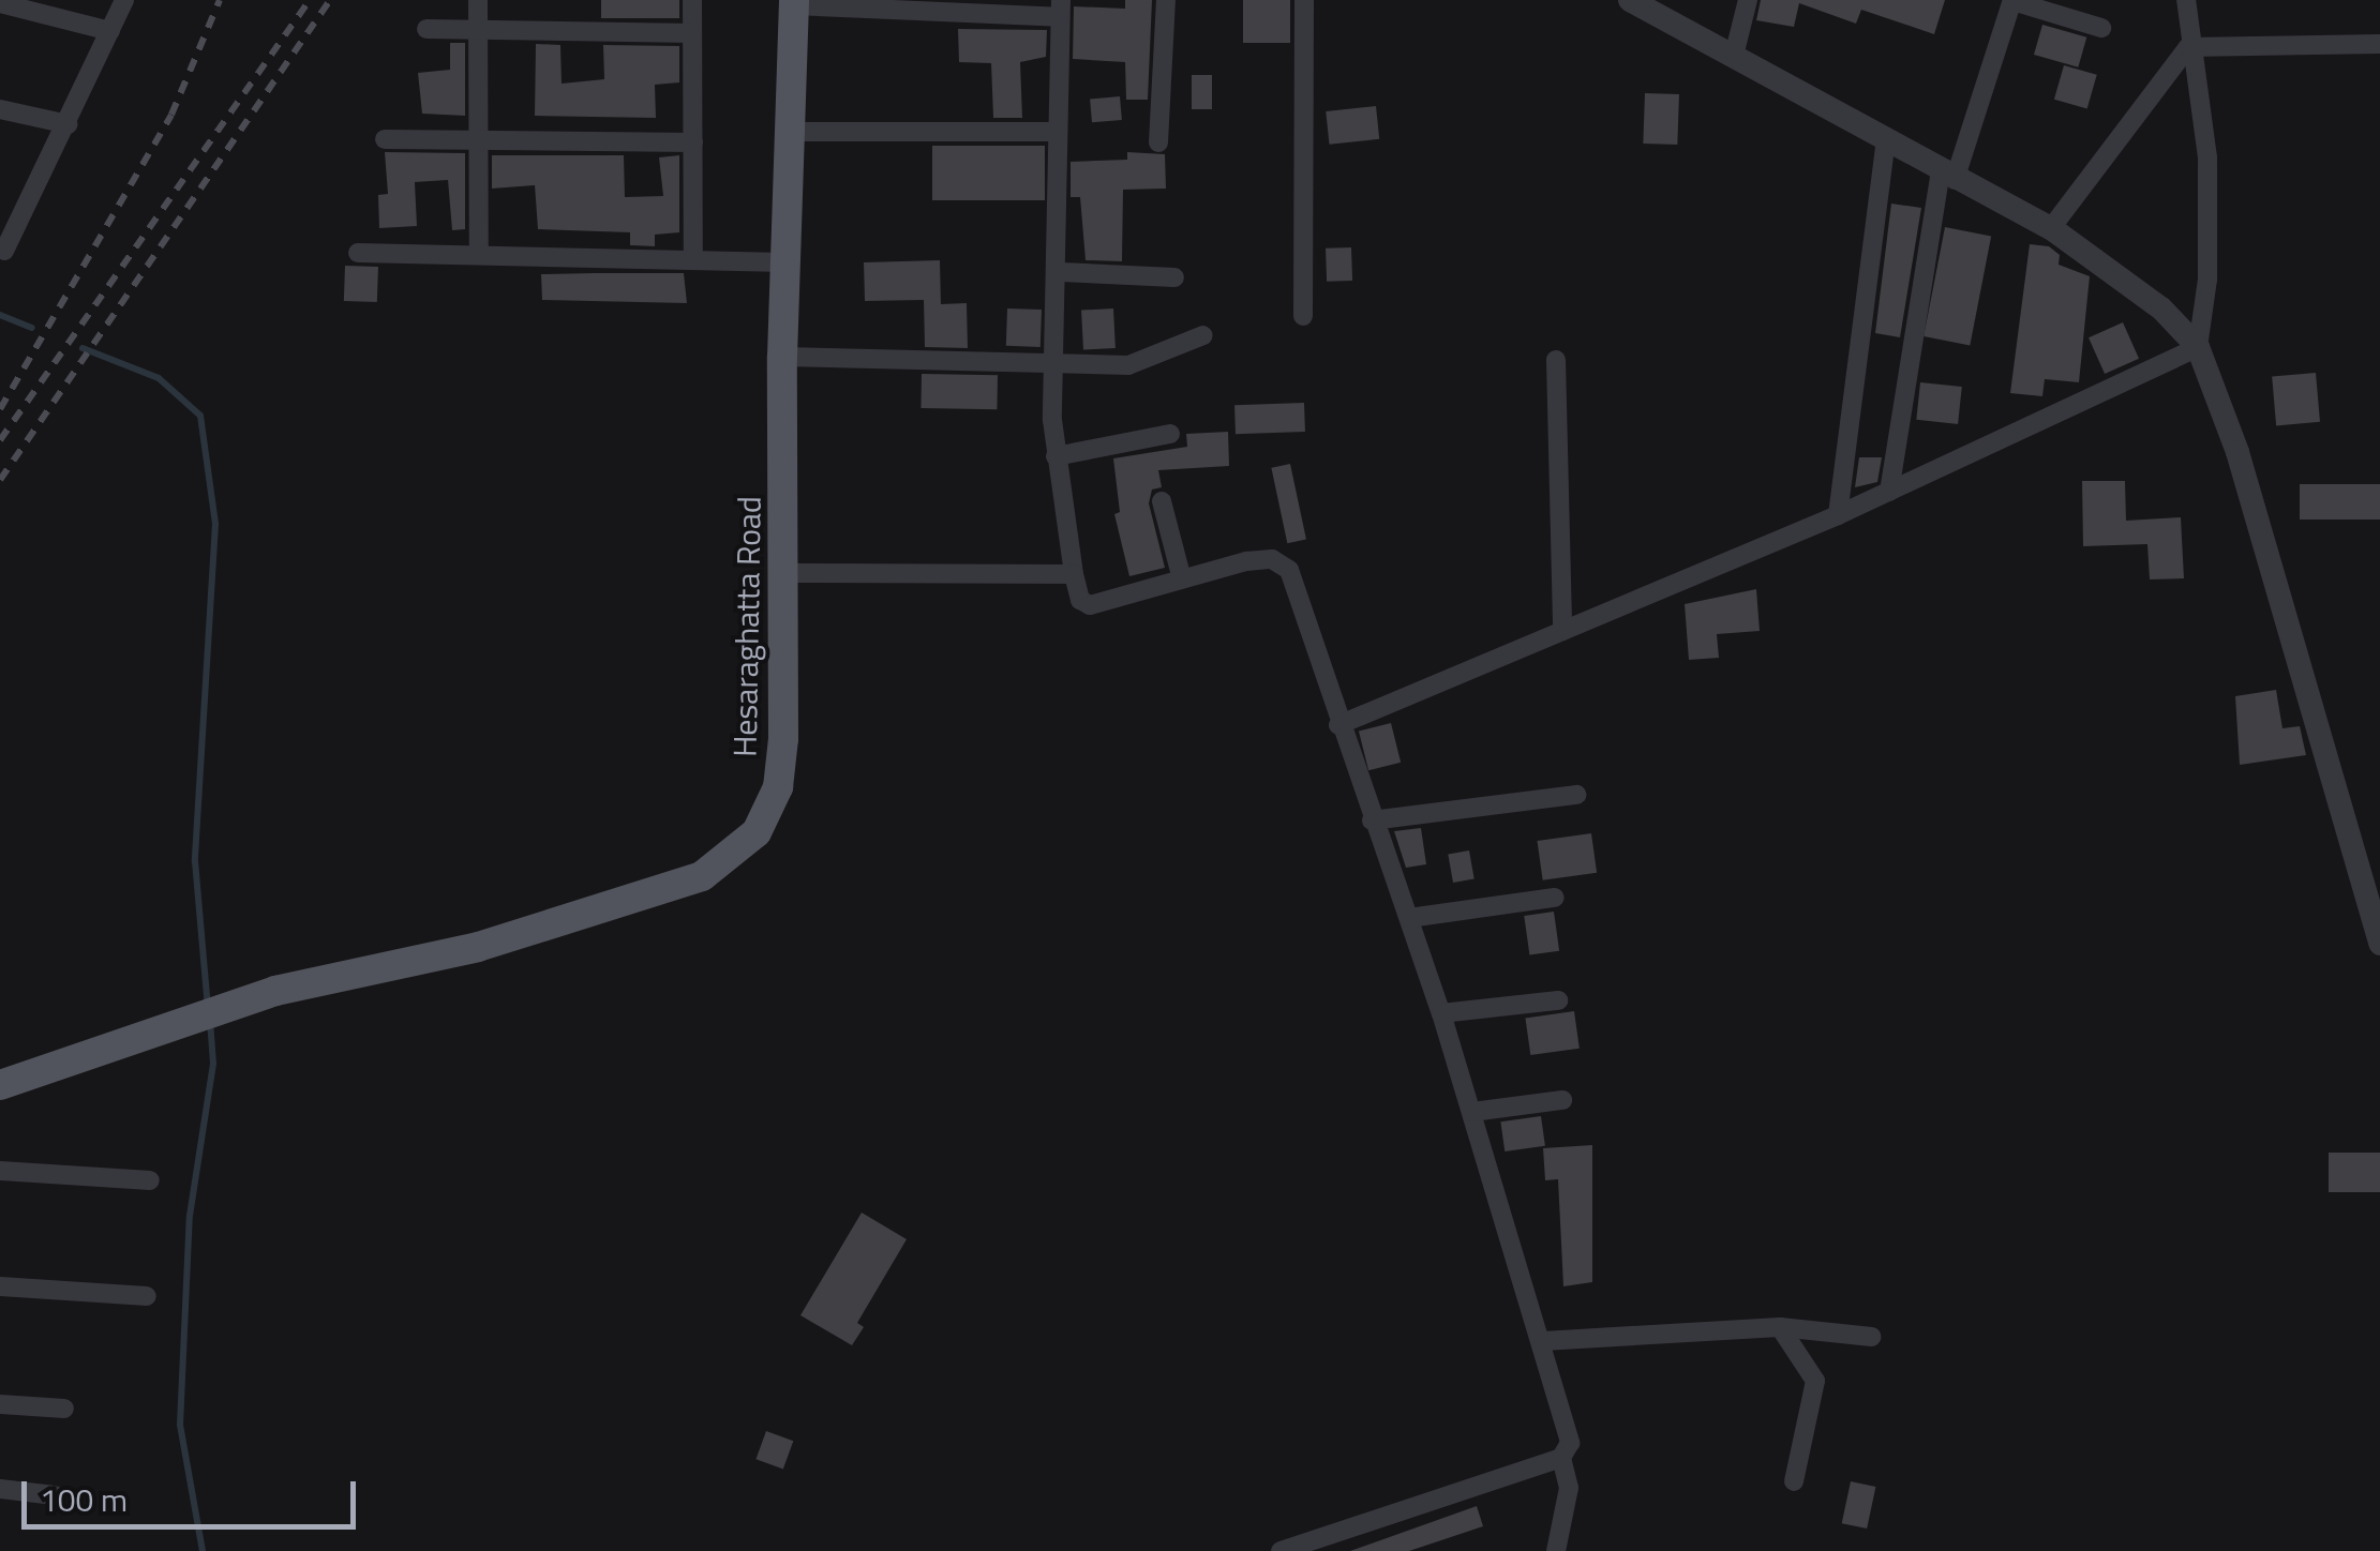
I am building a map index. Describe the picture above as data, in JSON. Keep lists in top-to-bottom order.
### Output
{
  "streets": {
    "main road": ["Hesaraghatta Road"]
  },
  "scale_bar": "100 m"
}
